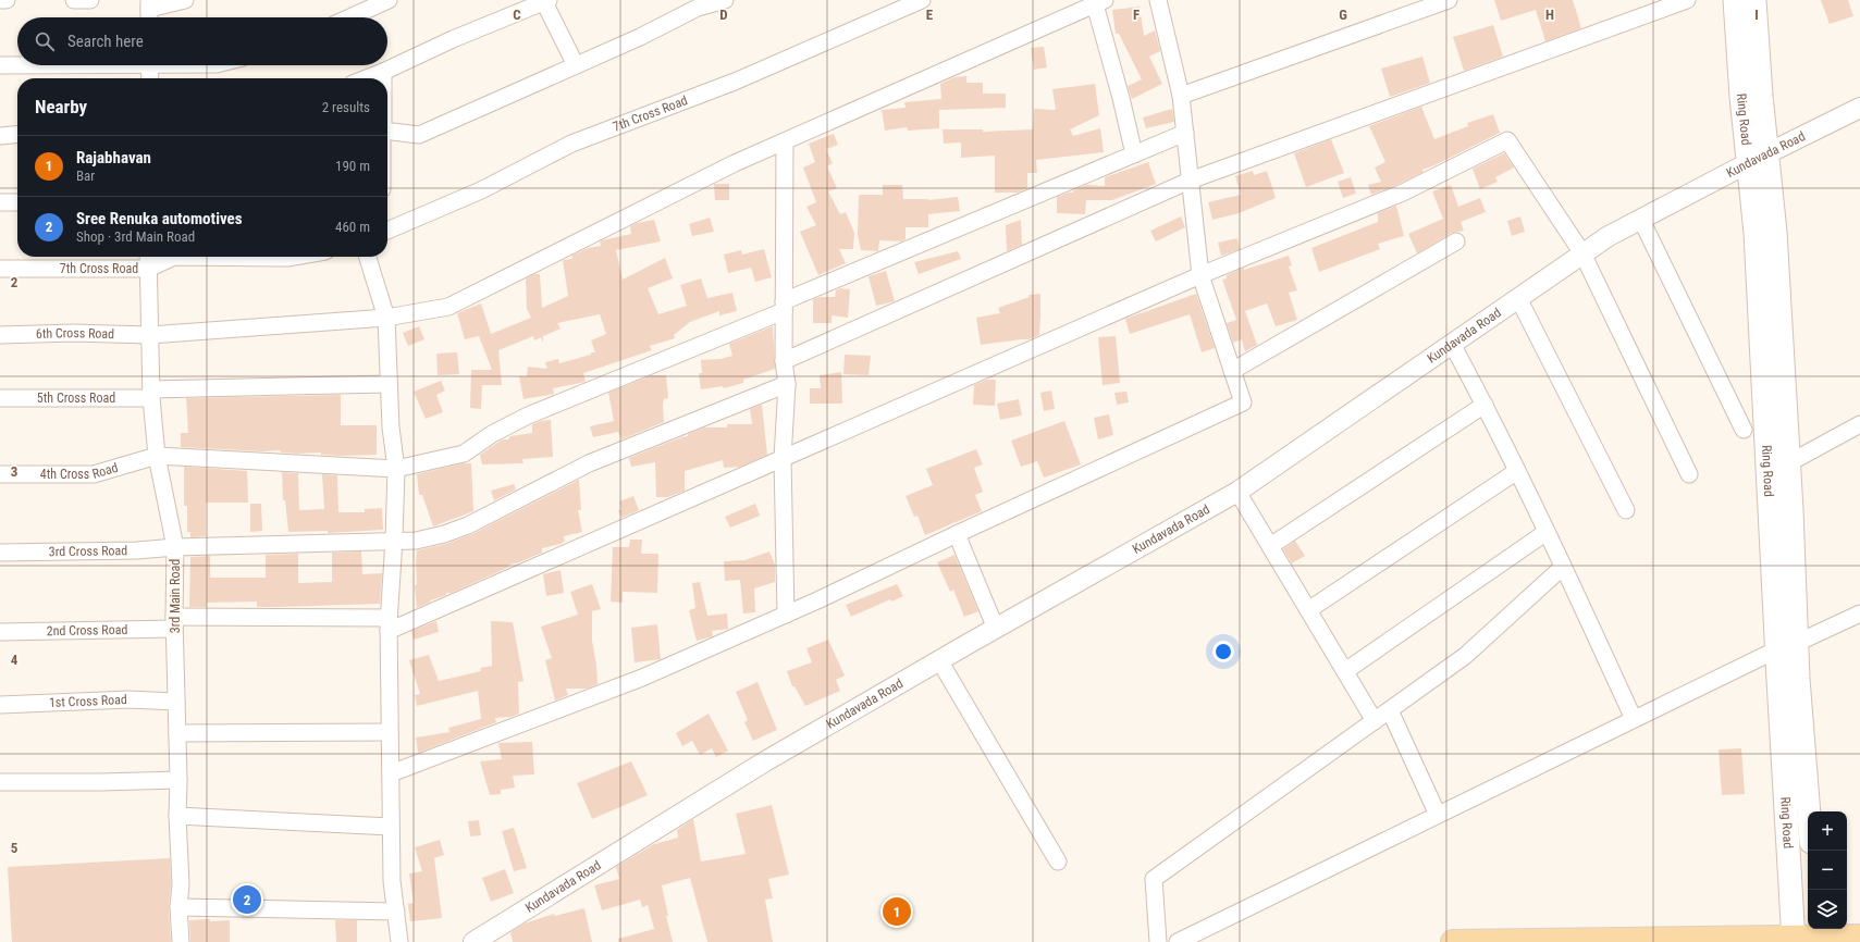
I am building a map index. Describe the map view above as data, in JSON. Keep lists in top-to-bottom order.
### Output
{
  "streets": {
    "main road": ["Ring Road"],
    "street": [
      "7th Cross Road",
      "Kundavada Road",
      "6th Cross Road",
      "5th Cross Road",
      "4th Cross Road",
      "3rd Cross Road",
      "3rd Main Road",
      "2nd Cross Road",
      "1st Cross Road"
    ]
  },
  "crossings": [
    ["7th Cross Road", "3rd Main Road"],
    ["Ring Road", "Kundavada Road"],
    ["6th Cross Road", "3rd Main Road"],
    ["5th Cross Road", "3rd Main Road"],
    ["4th Cross Road", "3rd Main Road"],
    ["3rd Cross Road", "3rd Main Road"],
    ["3rd Main Road", "2nd Cross Road"],
    ["3rd Main Road", "1st Cross Road"]
  ],
  "page": {
    "search": "Search here",
    "heading": ["Nearby", "2 results"],
    "list": [
      {
        "mark": "1",
        "name": "Rajabhavan",
        "note": "Bar",
        "value": "190 m"
      },
      {
        "mark": "2",
        "name": "Sree Renuka automotives",
        "note": "Shop · 3rd Main Road",
        "value": "460 m"
      }
    ],
    "map_buttons": ["+", "−"],
    "pins": ["2", "1"]
  },
  "grid": {
    "columns": [
      "C",
      "D",
      "E",
      "F",
      "G",
      "H",
      "I"
    ],
    "rows": [
      "2",
      "3",
      "4",
      "5"
    ]
  }
}
